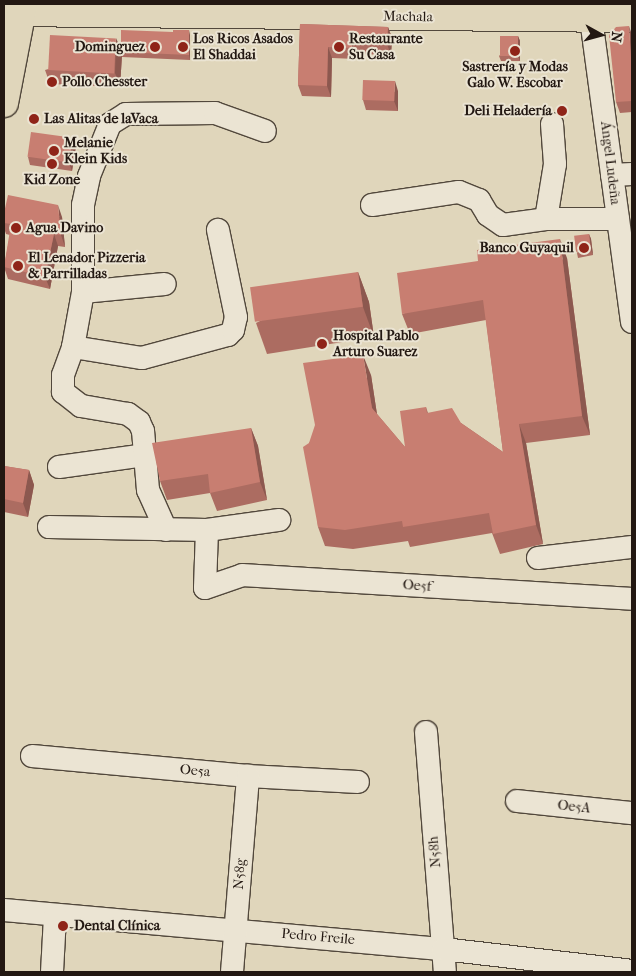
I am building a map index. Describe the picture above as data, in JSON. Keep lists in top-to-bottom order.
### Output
{
  "streets": {
    "main road": ["Machala"],
    "street": [
      "Ángel Ludeña",
      "Oe5f",
      "Oe5a",
      "Oe5A",
      "N58h",
      "N58g",
      "Pedro Freile"
    ]
  },
  "crossings": [
    ["Machala", "Ángel Ludeña"],
    ["Oe5a", "N58g"],
    ["N58h", "Pedro Freile"],
    ["N58g", "Pedro Freile"]
  ],
  "places": [
    "Dominguez",
    "Los Ricos Asados El Shaddai",
    "Restaurante Su Casa",
    "Sastrería y Modas Galo W. Escobar",
    "Pollo Chesster",
    "Deli Heladería",
    "Las Alitas de laVaca",
    "Melanie Klein Kids",
    "Kid Zone",
    "Agua Davino",
    "Banco Guyaquil",
    "El Lenador Pizzeria & Parrilladas",
    "Hospital Pablo Arturo Suarez",
    "Dental Clínica"
  ],
  "north": "right"
}
